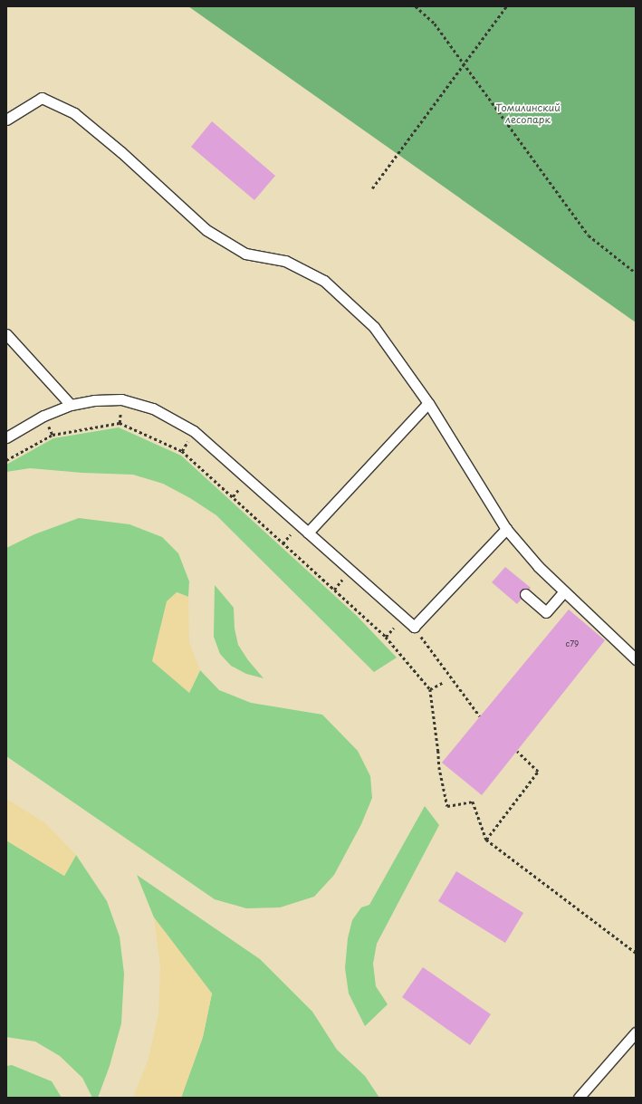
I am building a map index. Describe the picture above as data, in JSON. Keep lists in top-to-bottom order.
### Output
{
  "parks": ["Томилинский лесопарк"],
  "house_numbers": ["с79"]
}
